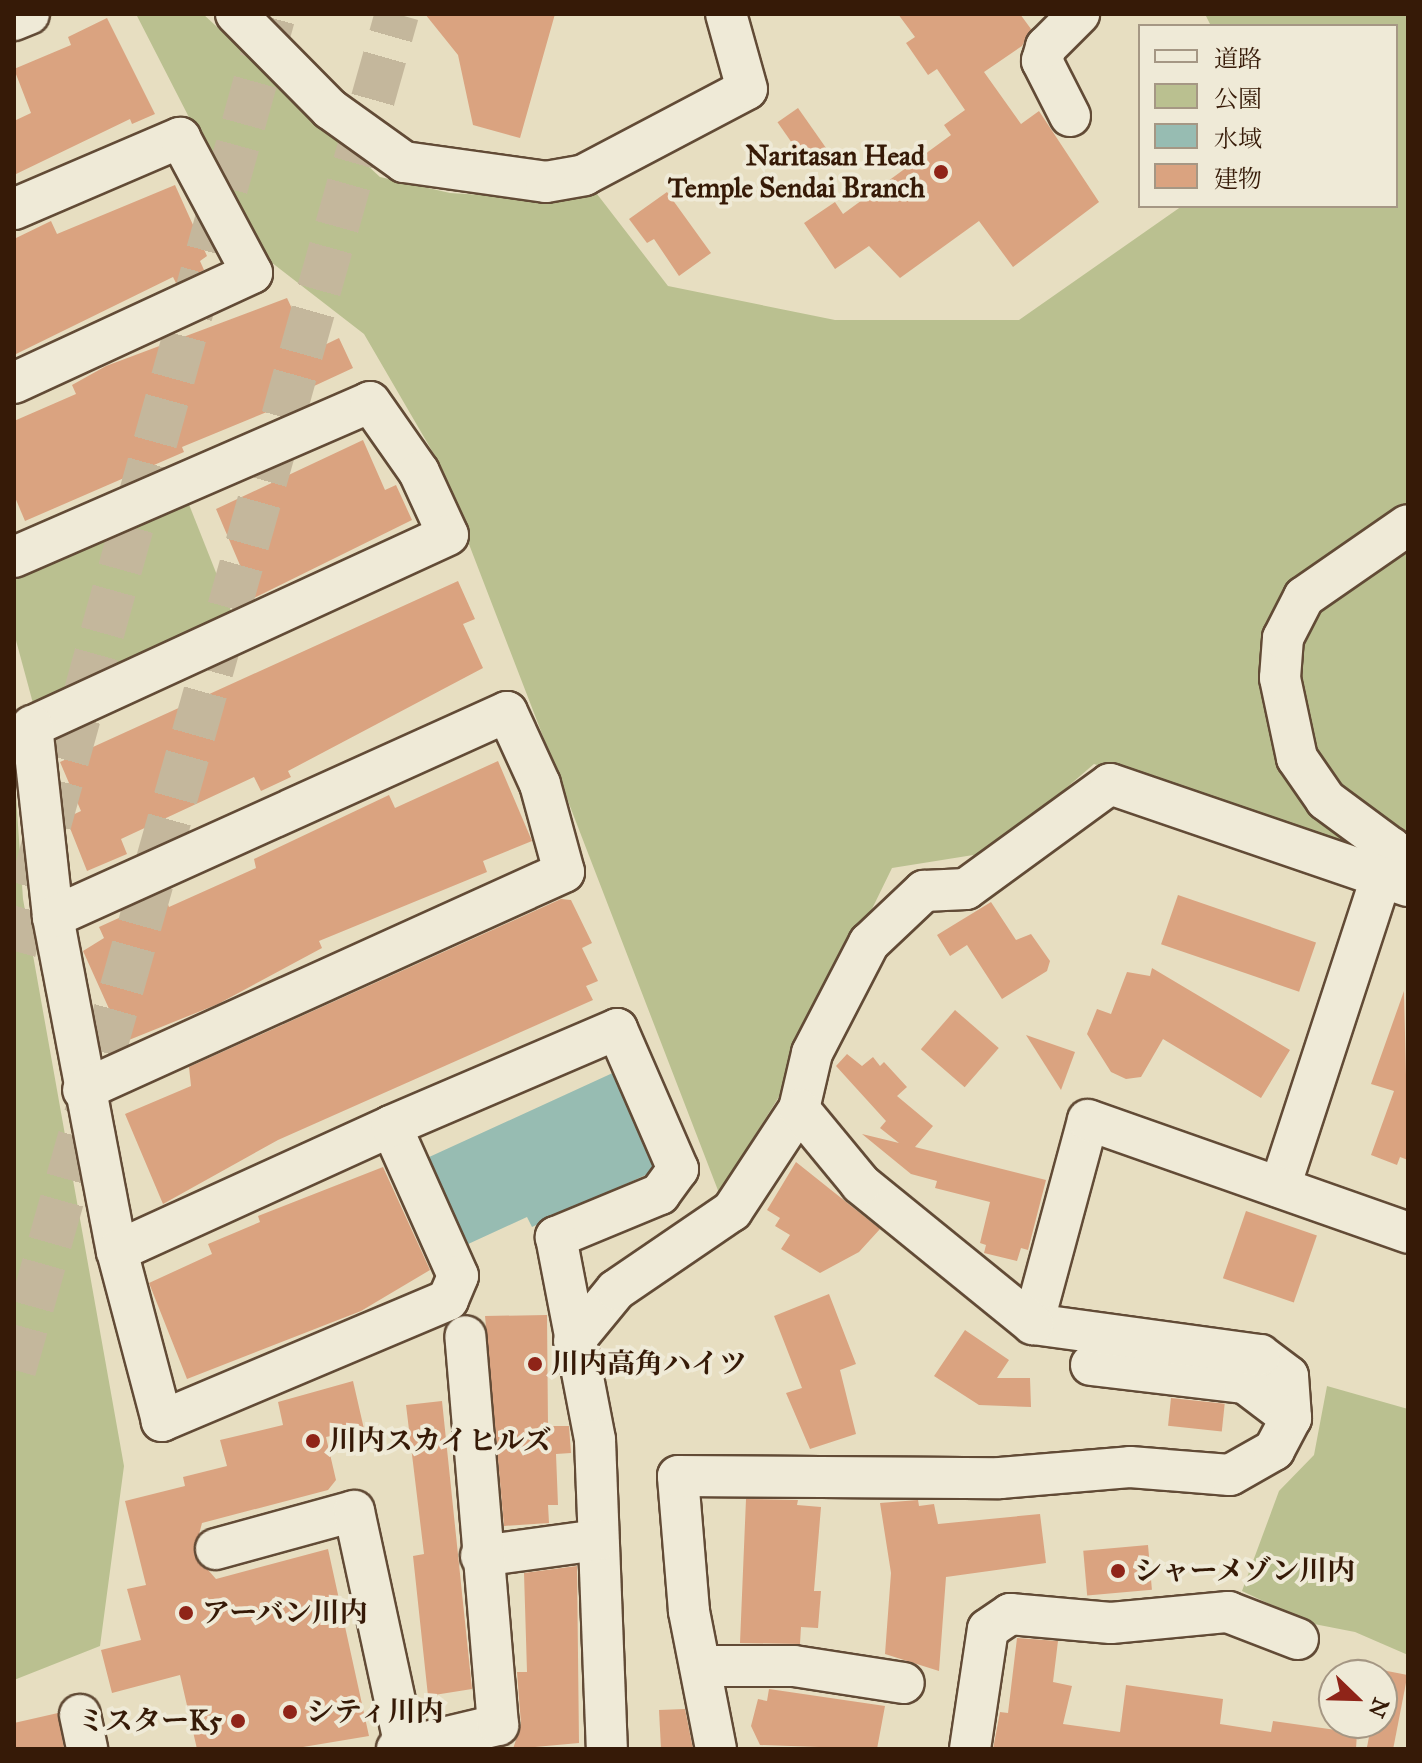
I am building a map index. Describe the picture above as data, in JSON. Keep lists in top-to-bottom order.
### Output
{
  "places": [
    "Naritasan Head Temple Sendai Branch",
    "川内高角ハイツ",
    "川内スカイヒルズ",
    "シャーメゾン川内",
    "アーバン川内",
    "シティ川内",
    "ミスターK5"
  ],
  "legend": [
    "道路",
    "公園",
    "水域",
    "建物"
  ],
  "north": "bottom right"
}
